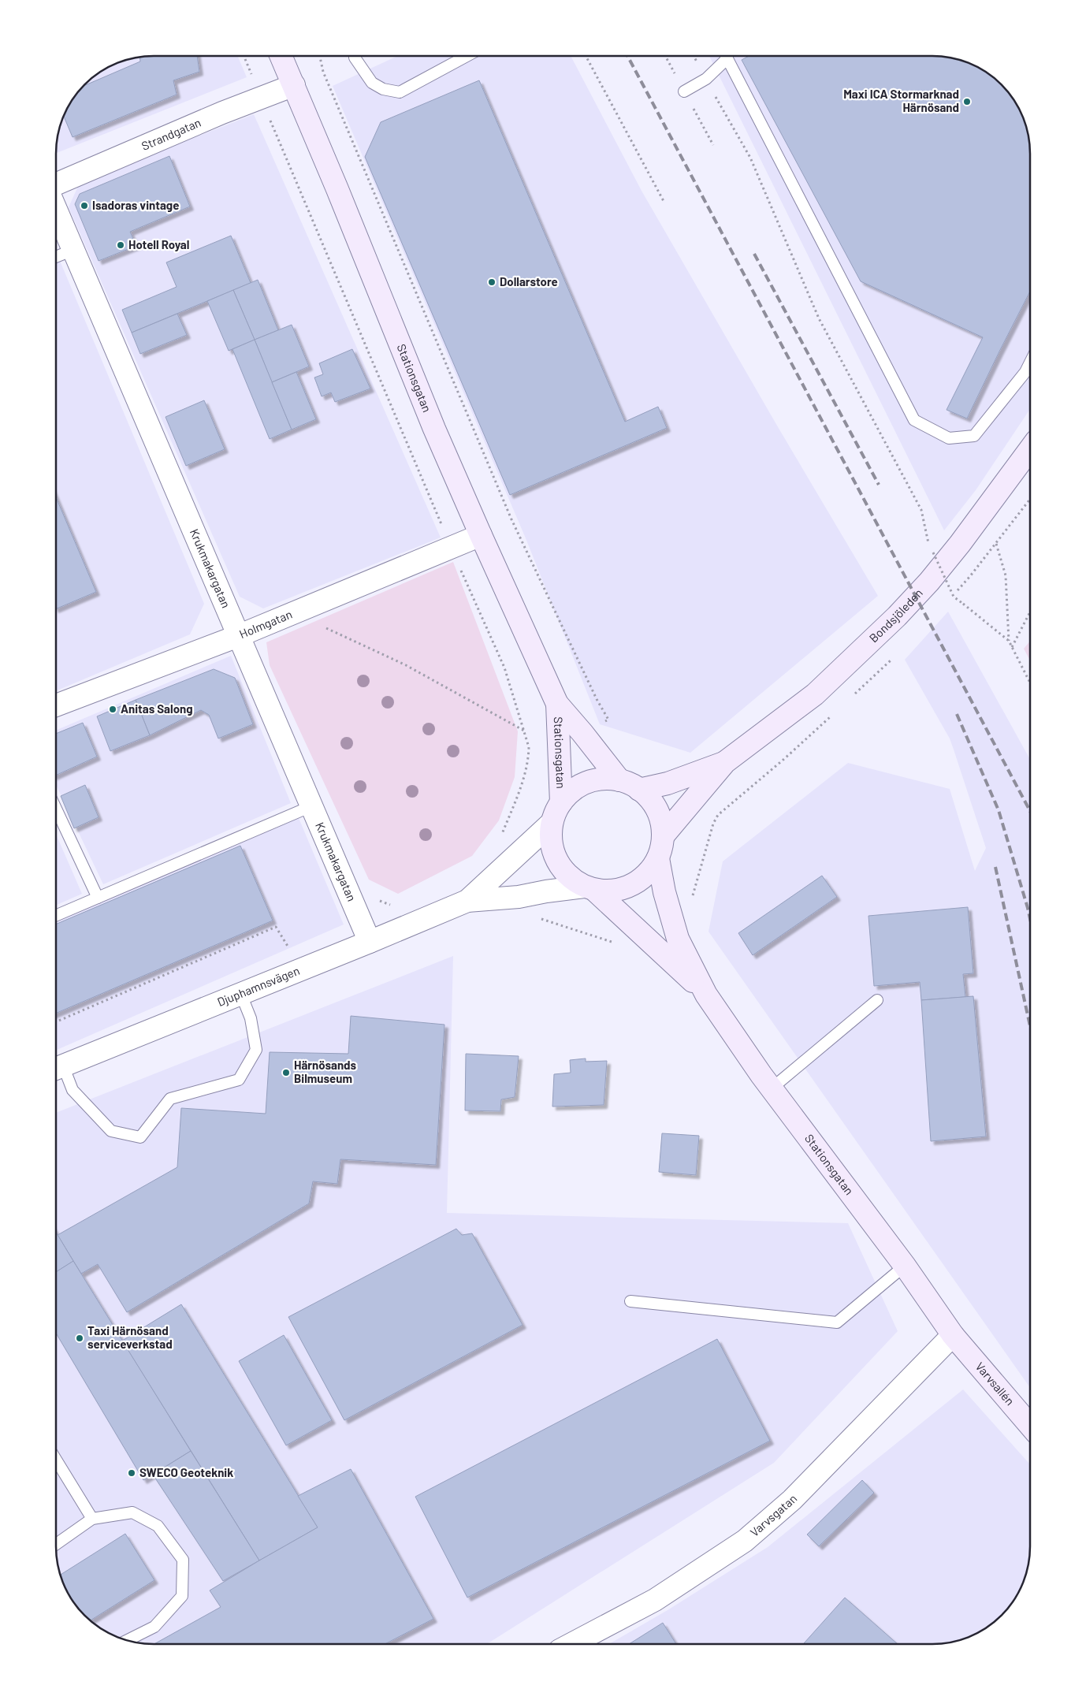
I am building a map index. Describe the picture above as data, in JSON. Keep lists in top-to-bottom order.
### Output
{
  "streets": {
    "main road": ["Stationsgatan", "Bondsjöleden", "Varvsallén"],
    "street": [
      "Strandgatan",
      "Krukmakargatan",
      "Holmgatan",
      "Djuphamnsvägen",
      "Varvsgatan"
    ]
  },
  "crossings": [
    ["Strandgatan", "Stationsgatan"],
    ["Stationsgatan", "Bondsjöleden"],
    ["Stationsgatan", "Holmgatan"],
    ["Stationsgatan", "Djuphamnsvägen"],
    ["Stationsgatan", "Varvsallén"],
    ["Stationsgatan", "Varvsgatan"],
    ["Krukmakargatan", "Holmgatan"],
    ["Krukmakargatan", "Djuphamnsvägen"],
    ["Bondsjöleden", "Djuphamnsvägen"],
    ["Varvsallén", "Varvsgatan"]
  ],
  "places": [
    "Maxi ICA Stormarknad Härnösand",
    "Isadoras vintage",
    "Hotell Royal",
    "Dollarstore",
    "Anitas Salong",
    "Härnösands Bilmuseum",
    "Taxi Härnösand serviceverkstad",
    "SWECO Geoteknik"
  ]
}
